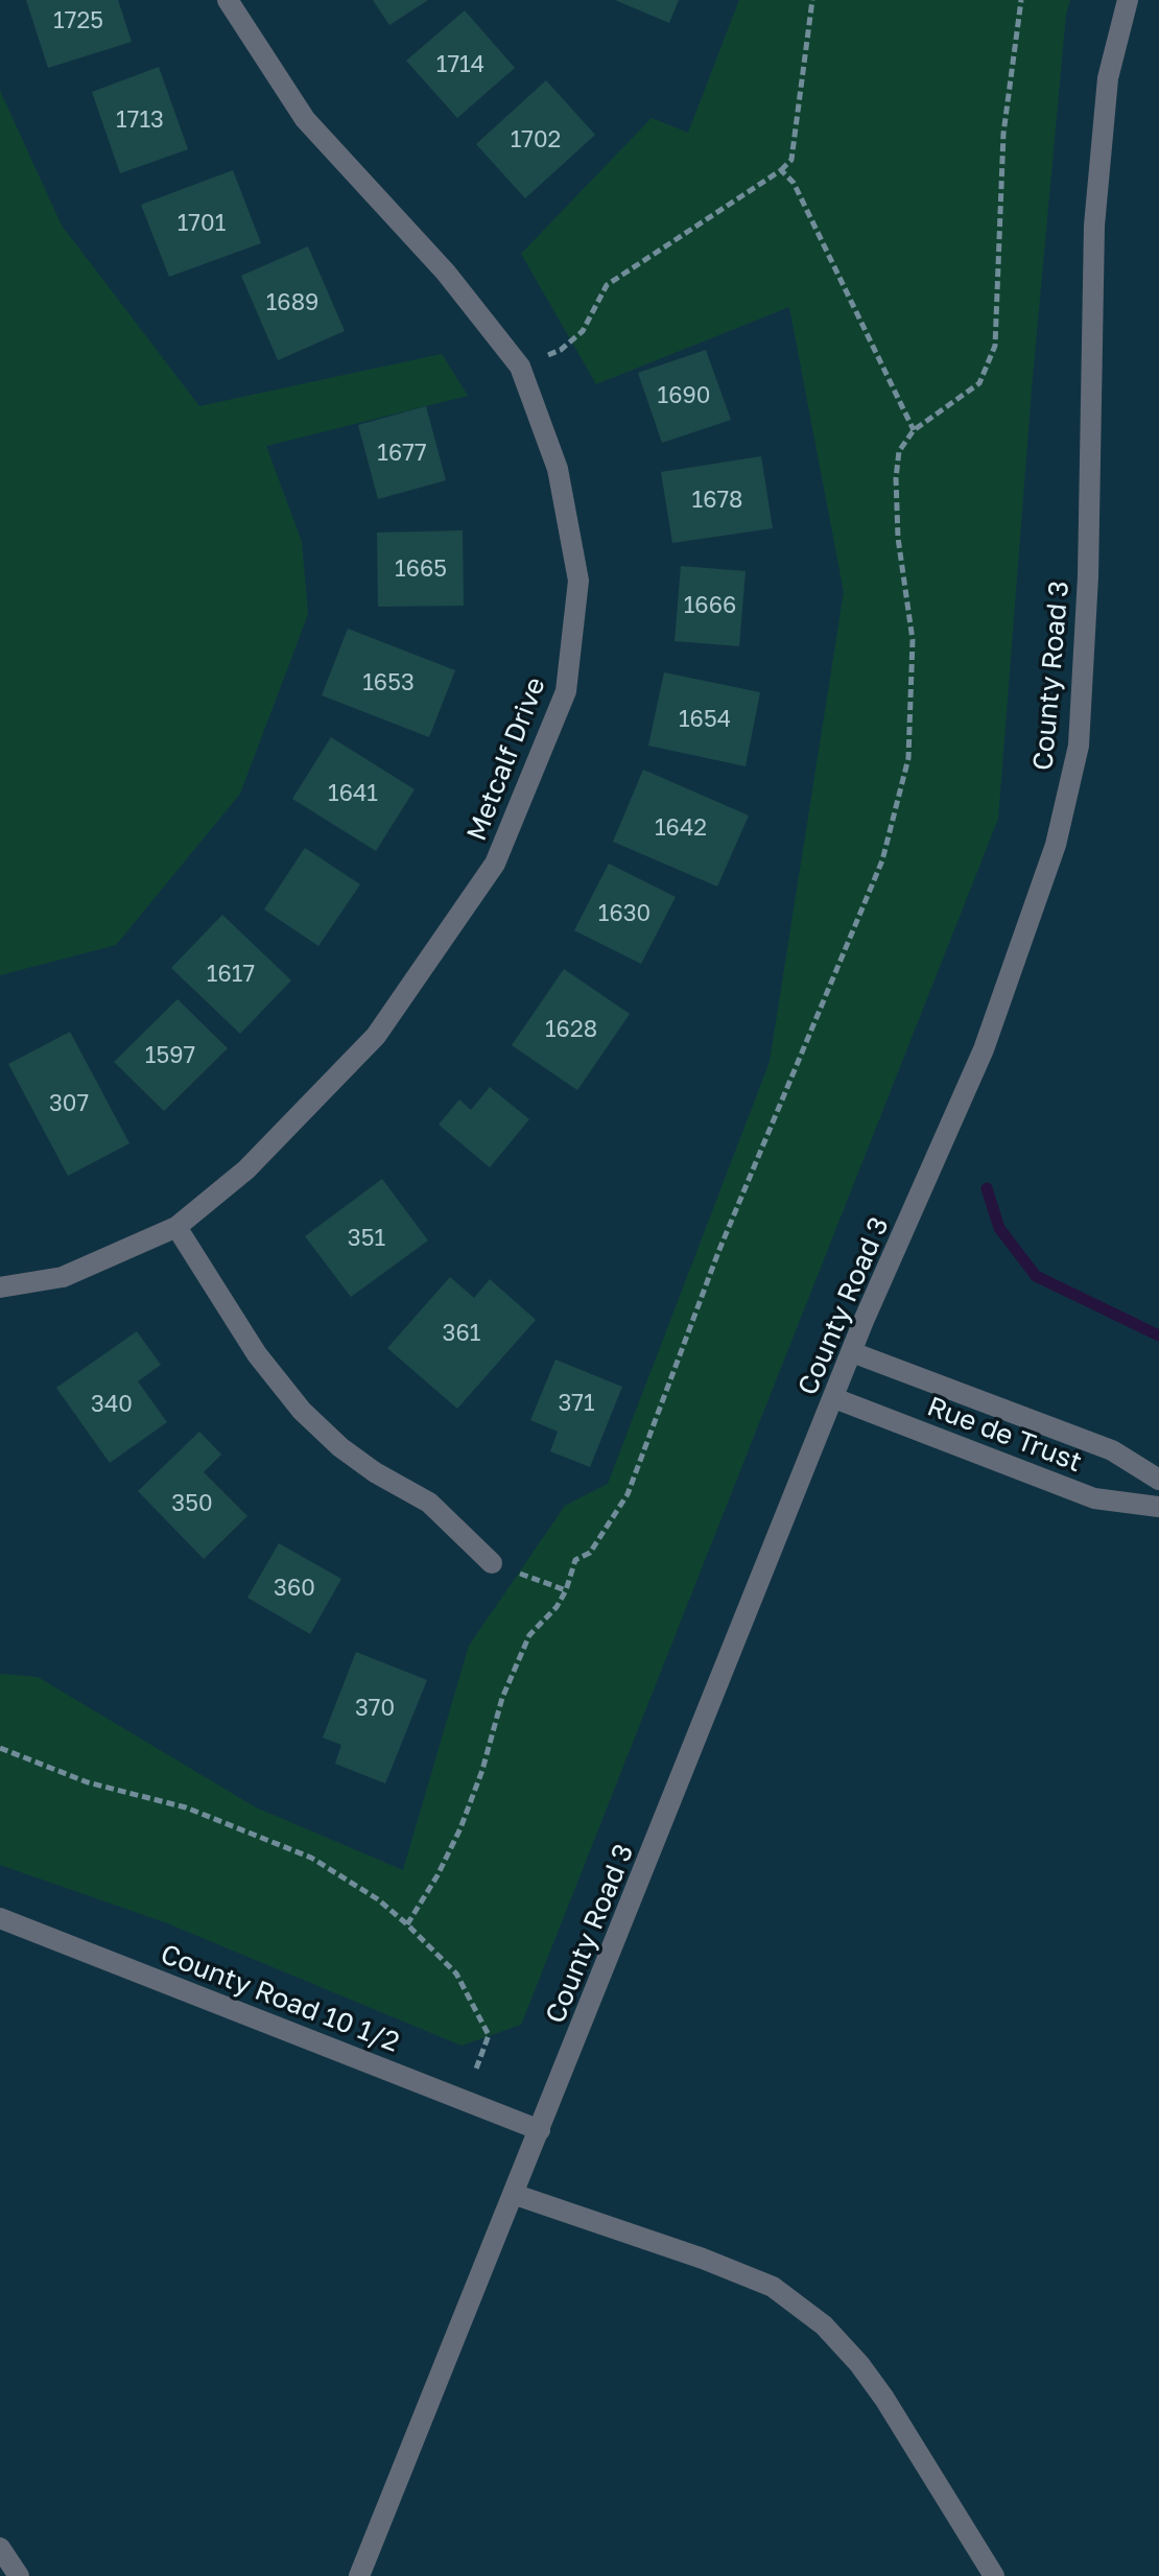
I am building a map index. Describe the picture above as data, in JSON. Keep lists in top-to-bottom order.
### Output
{
  "streets": {
    "street": [
      "County Road 3",
      "Metcalf Drive",
      "Rue de Trust",
      "County Road 10 1/2"
    ]
  },
  "crossings": [
    ["County Road 3", "Rue de Trust"],
    ["County Road 3", "County Road 10 1/2"]
  ],
  "house_numbers": [
    "1725",
    "1714",
    "1713",
    "1702",
    "1701",
    "1689",
    "1690",
    "1677",
    "1678",
    "1665",
    "1666",
    "1653",
    "1654",
    "1641",
    "1642",
    "1630",
    "1617",
    "1628",
    "1597",
    "307",
    "351",
    "361",
    "371",
    "340",
    "350",
    "360",
    "370"
  ]
}
